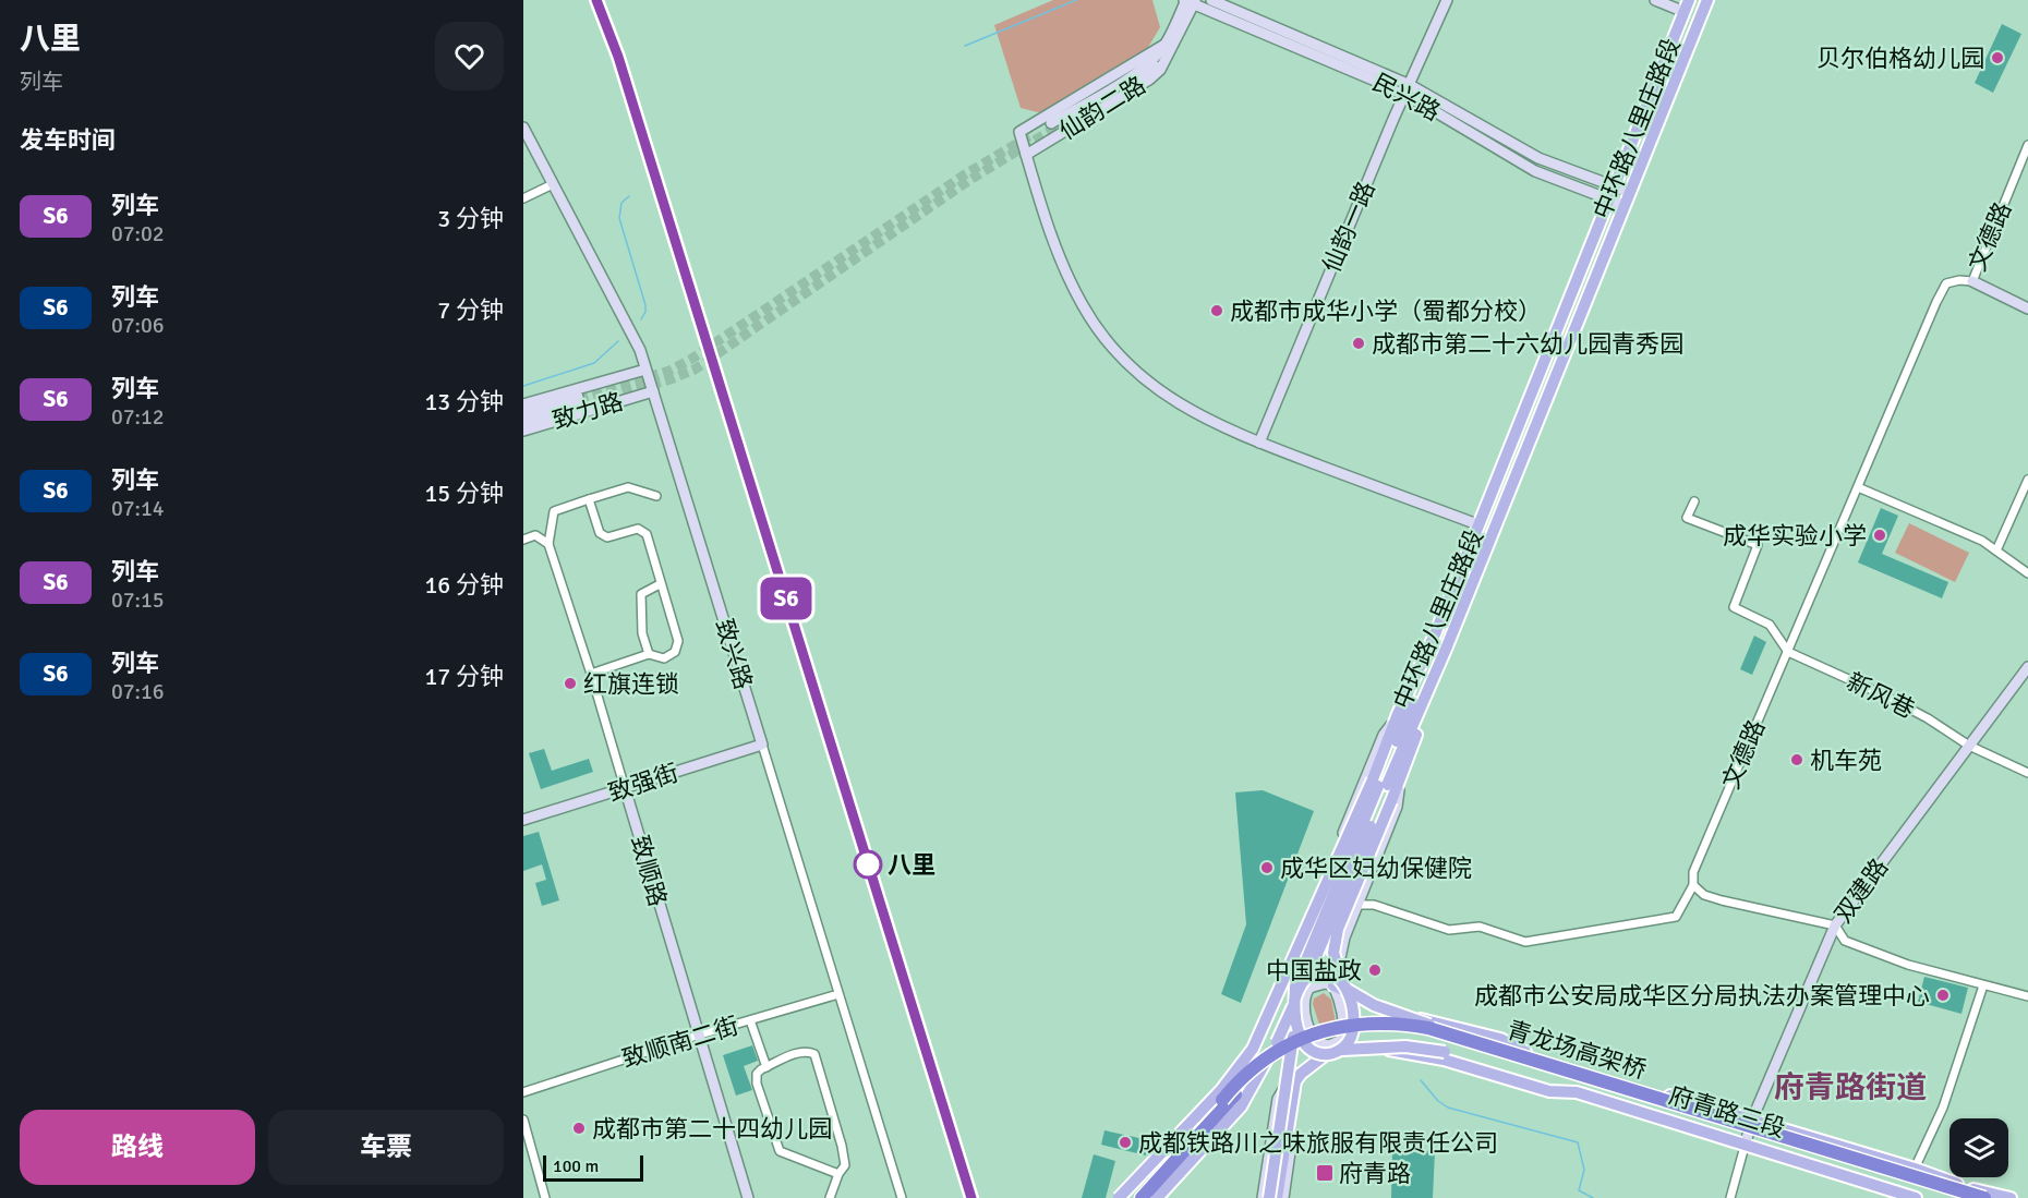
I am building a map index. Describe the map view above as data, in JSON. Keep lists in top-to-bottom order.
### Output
{
  "streets": {
    "highway": ["青龙场高架桥"],
    "main road": ["中环路八里庄路段", "府青路三段"],
    "street": [
      "民兴路",
      "仙韵二路",
      "仙韵一路",
      "文德路",
      "致力路",
      "致兴路",
      "新风巷",
      "致强街",
      "致顺路",
      "双建路",
      "致顺南二街"
    ]
  },
  "crossings": [
    ["民兴路", "仙韵二路"],
    ["民兴路", "中环路八里庄路段"],
    ["民兴路", "仙韵一路"],
    ["文德路", "新风巷"],
    ["致力路", "致兴路"],
    ["致兴路", "致强街"],
    ["致兴路", "致顺南二街"],
    ["新风巷", "双建路"],
    ["致强街", "致顺路"],
    ["致顺路", "致顺南二街"],
    ["双建路", "府青路三段"],
    ["青龙场高架桥", "府青路三段"]
  ],
  "districts": ["府青路街道"],
  "places": {
    "other": [
      "贝尔伯格幼儿园",
      "成都市成华小学（蜀都分校）",
      "成都市第二十六幼儿园青秀园",
      "成华实验小学",
      "红旗连锁",
      "机车苑",
      "八里",
      "成华区妇幼保健院",
      "中国盐政",
      "成都市公安局成华区分局执法办案管理中心",
      "成都市第二十四幼儿园",
      "成都铁路川之味旅服有限责任公司"
    ],
    "transit": ["府青路"]
  },
  "scale_bar": "100 m",
  "page": {
    "heading": [
      ["八里", "列车"],
      "发车时间"
    ],
    "on_map": "S6",
    "list": [
      {
        "mark": "S6",
        "name": "列车",
        "note": "07:02",
        "value": "3 分钟"
      },
      {
        "mark": "S6",
        "name": "列车",
        "note": "07:06",
        "value": "7 分钟"
      },
      {
        "mark": "S6",
        "name": "列车",
        "note": "07:12",
        "value": "13 分钟"
      },
      {
        "mark": "S6",
        "name": "列车",
        "note": "07:14",
        "value": "15 分钟"
      },
      {
        "mark": "S6",
        "name": "列车",
        "note": "07:15",
        "value": "16 分钟"
      },
      {
        "mark": "S6",
        "name": "列车",
        "note": "07:16",
        "value": "17 分钟"
      }
    ],
    "buttons": ["路线", "车票"],
    "scale": "100 m"
  }
}
